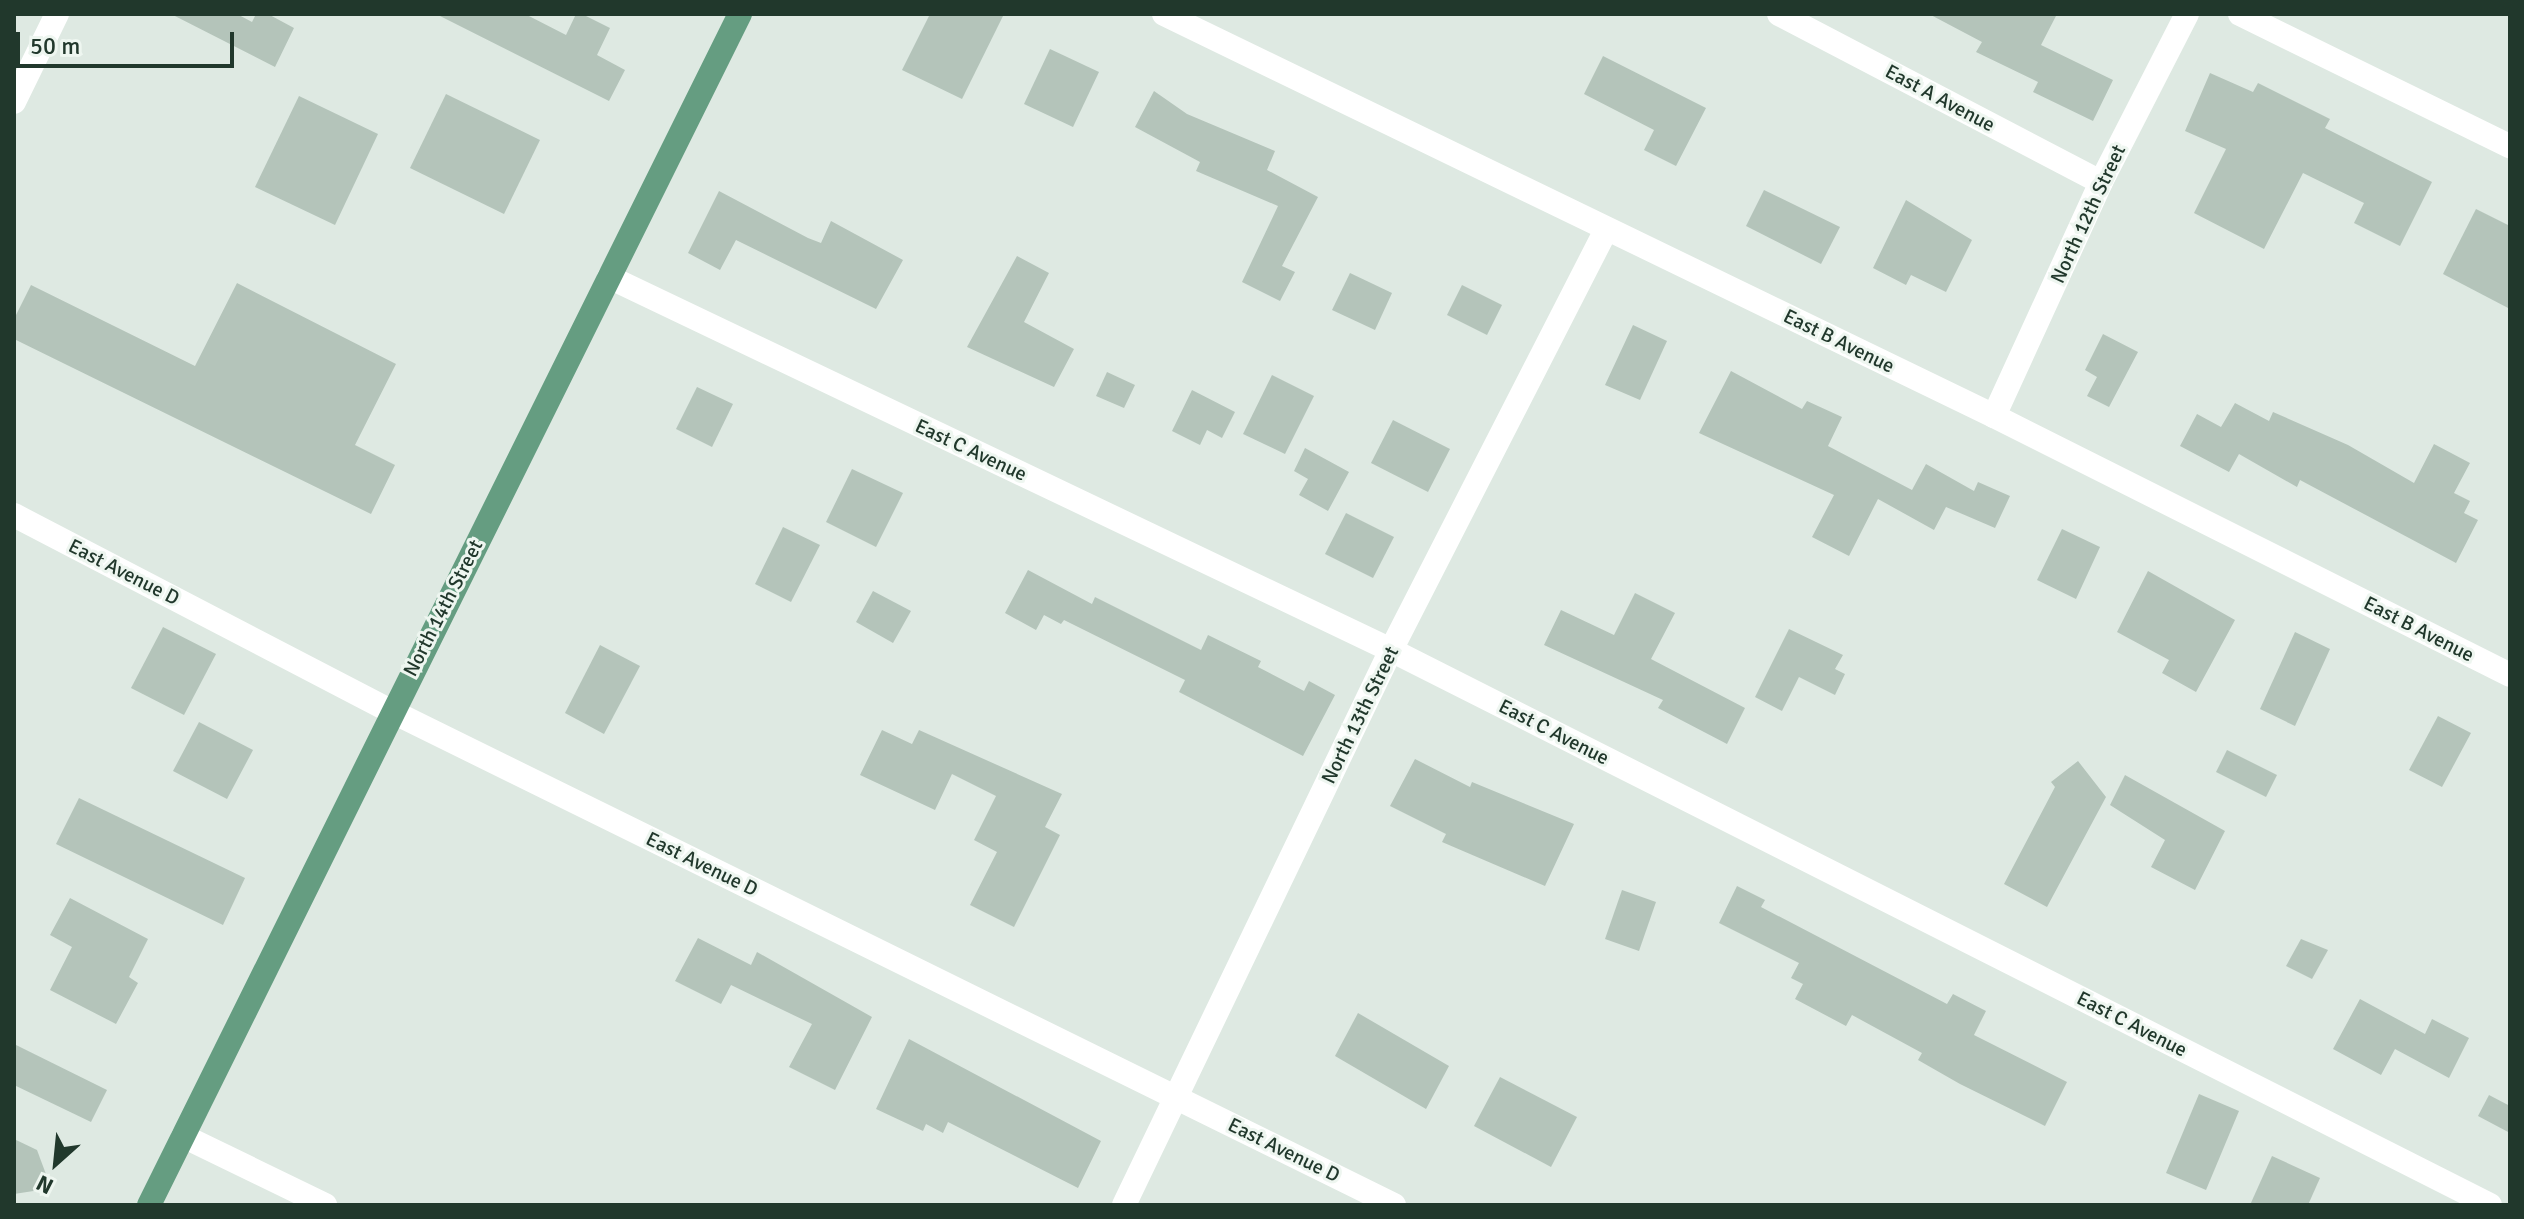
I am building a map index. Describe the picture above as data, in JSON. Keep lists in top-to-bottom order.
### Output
{
  "streets": {
    "main road": ["North 14th Street"],
    "street": [
      "East A Avenue",
      "North 12th Street",
      "East B Avenue",
      "East C Avenue",
      "East Avenue D",
      "North 13th Street"
    ]
  },
  "crossings": [
    ["East A Avenue", "North 12th Street"],
    ["North 12th Street", "East B Avenue"],
    ["East B Avenue", "North 13th Street"],
    ["East C Avenue", "North 14th Street"],
    ["East C Avenue", "North 13th Street"],
    ["East Avenue D", "North 14th Street"],
    ["East Avenue D", "North 13th Street"]
  ],
  "scale_bar": "50 m",
  "north": "bottom left"
}
